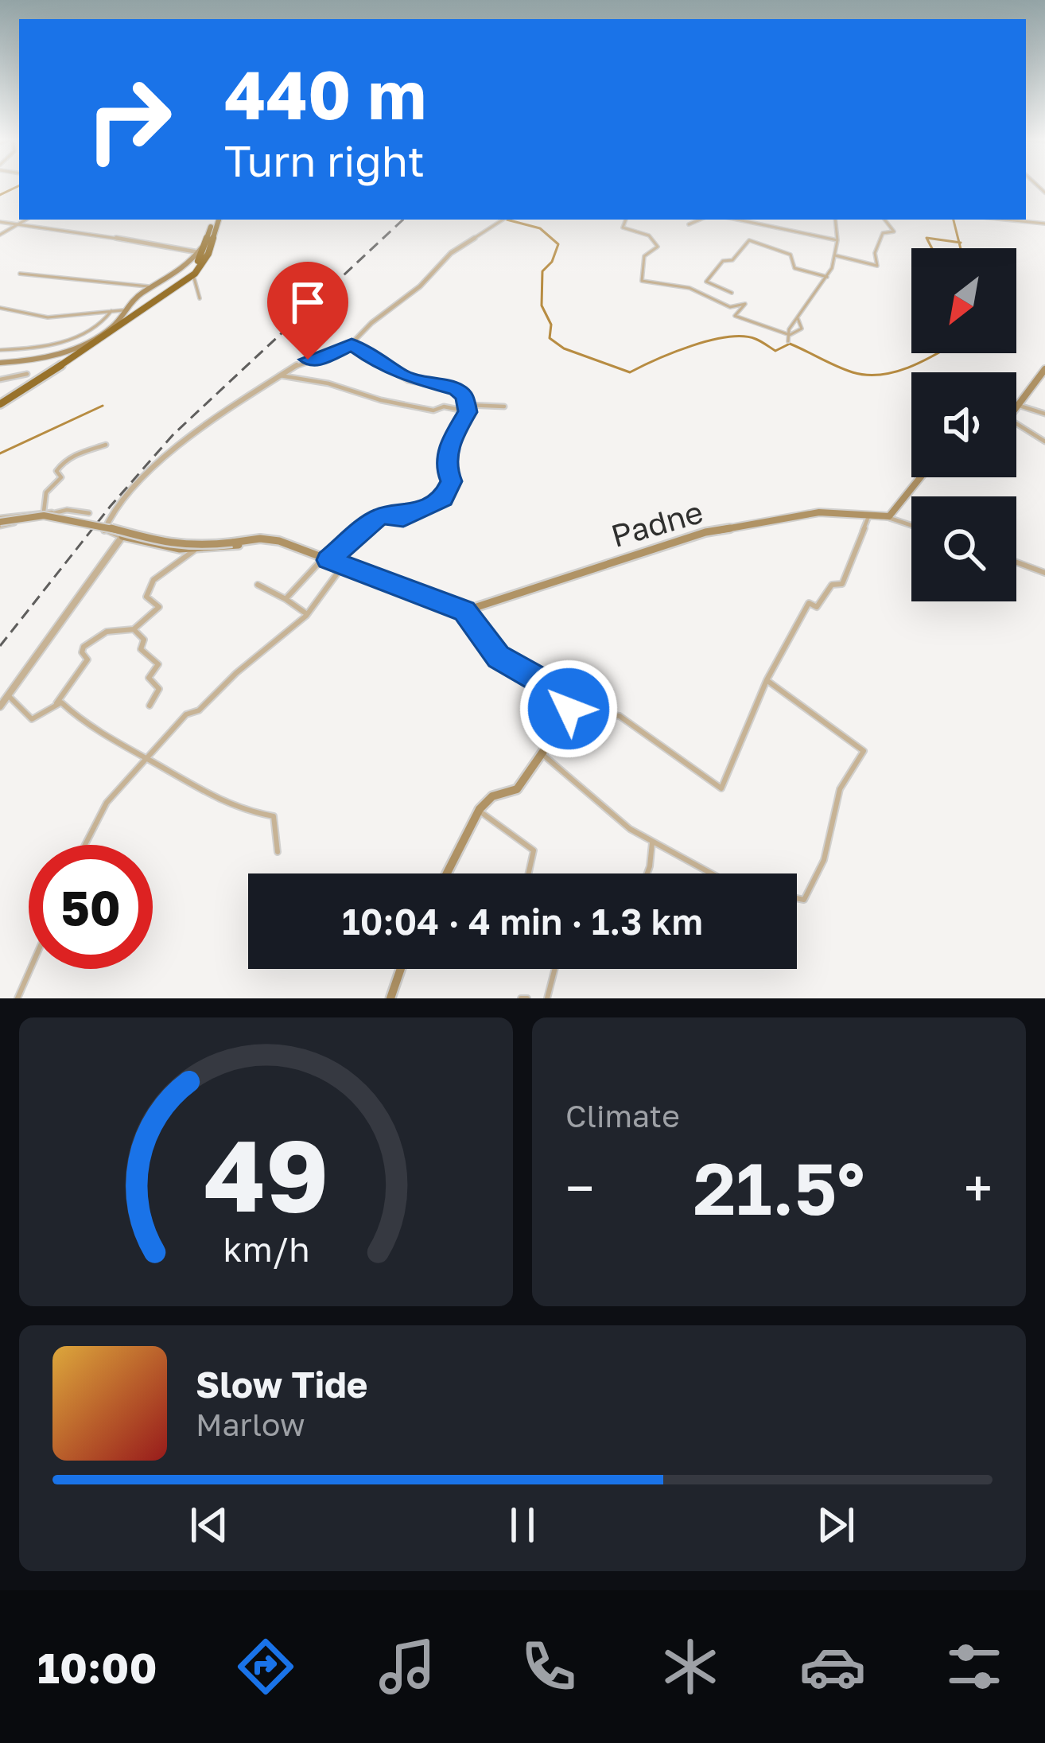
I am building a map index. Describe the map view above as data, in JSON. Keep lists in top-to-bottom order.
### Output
{
  "streets": {
    "main road": ["Padne"]
  },
  "north": "bottom left",
  "page": {
    "turn": ["440 m", "Turn right"],
    "limit": "50",
    "trip": "10:04 · 4 min · 1.3 km",
    "tile": "Climate",
    "heat": ["−", "21.5°", "+"],
    "song": ["Slow Tide", "Marlow"],
    "tabs": "10:00",
    "gauge": ["49", "km/h"]
  }
}
